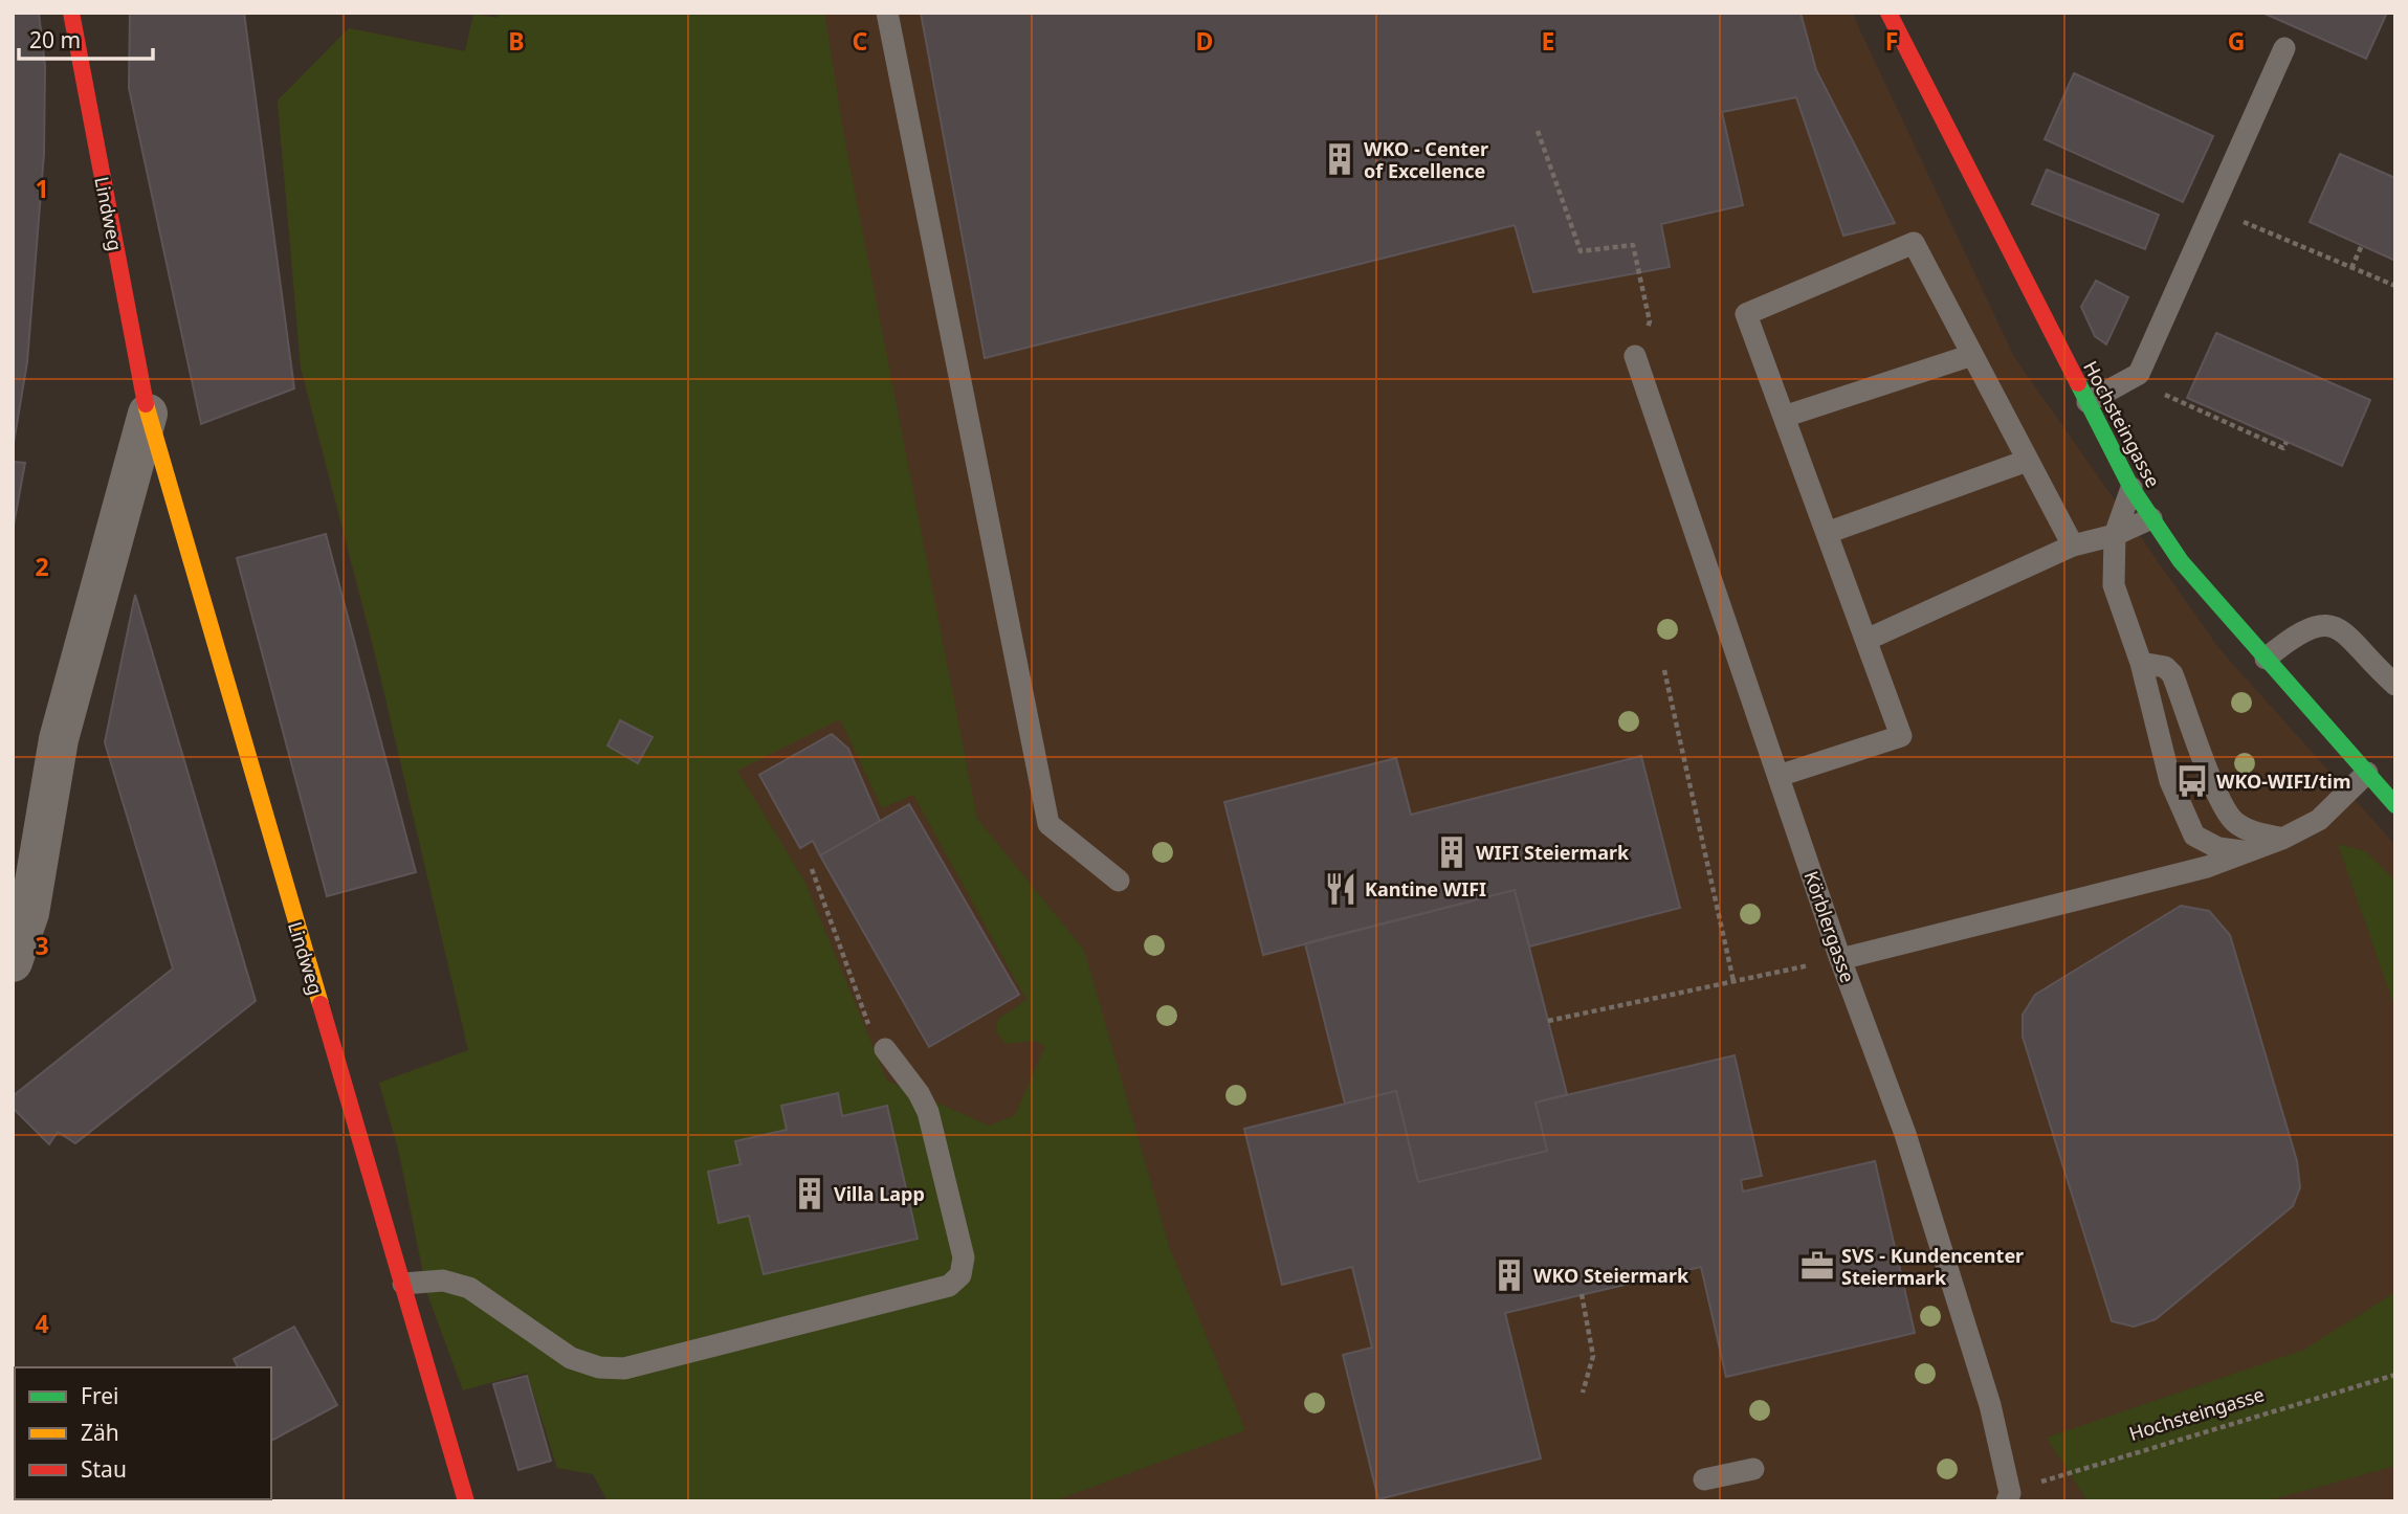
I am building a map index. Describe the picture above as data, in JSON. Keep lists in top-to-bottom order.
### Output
{
  "streets": {
    "street": ["Lindweg", "Hochsteingasse"],
    "lane": ["Körblergasse"]
  },
  "crossings": [
    ["Hochsteingasse", "Körblergasse"]
  ],
  "places": {
    "building": [
      "WKO - Center of Excellence",
      "WIFI Steiermark",
      "Villa Lapp",
      "WKO Steiermark"
    ],
    "bus stop": ["WKO-WIFI/tim"],
    "restaurant": ["Kantine WIFI"],
    "office": ["SVS - Kundencenter Steiermark"]
  },
  "legend": ["Frei", "Zäh", "Stau"],
  "scale_bar": "20 m",
  "grid": {
    "columns": [
      "B",
      "C",
      "D",
      "E",
      "F",
      "G"
    ],
    "rows": [
      "1",
      "2",
      "3",
      "4"
    ]
  }
}
